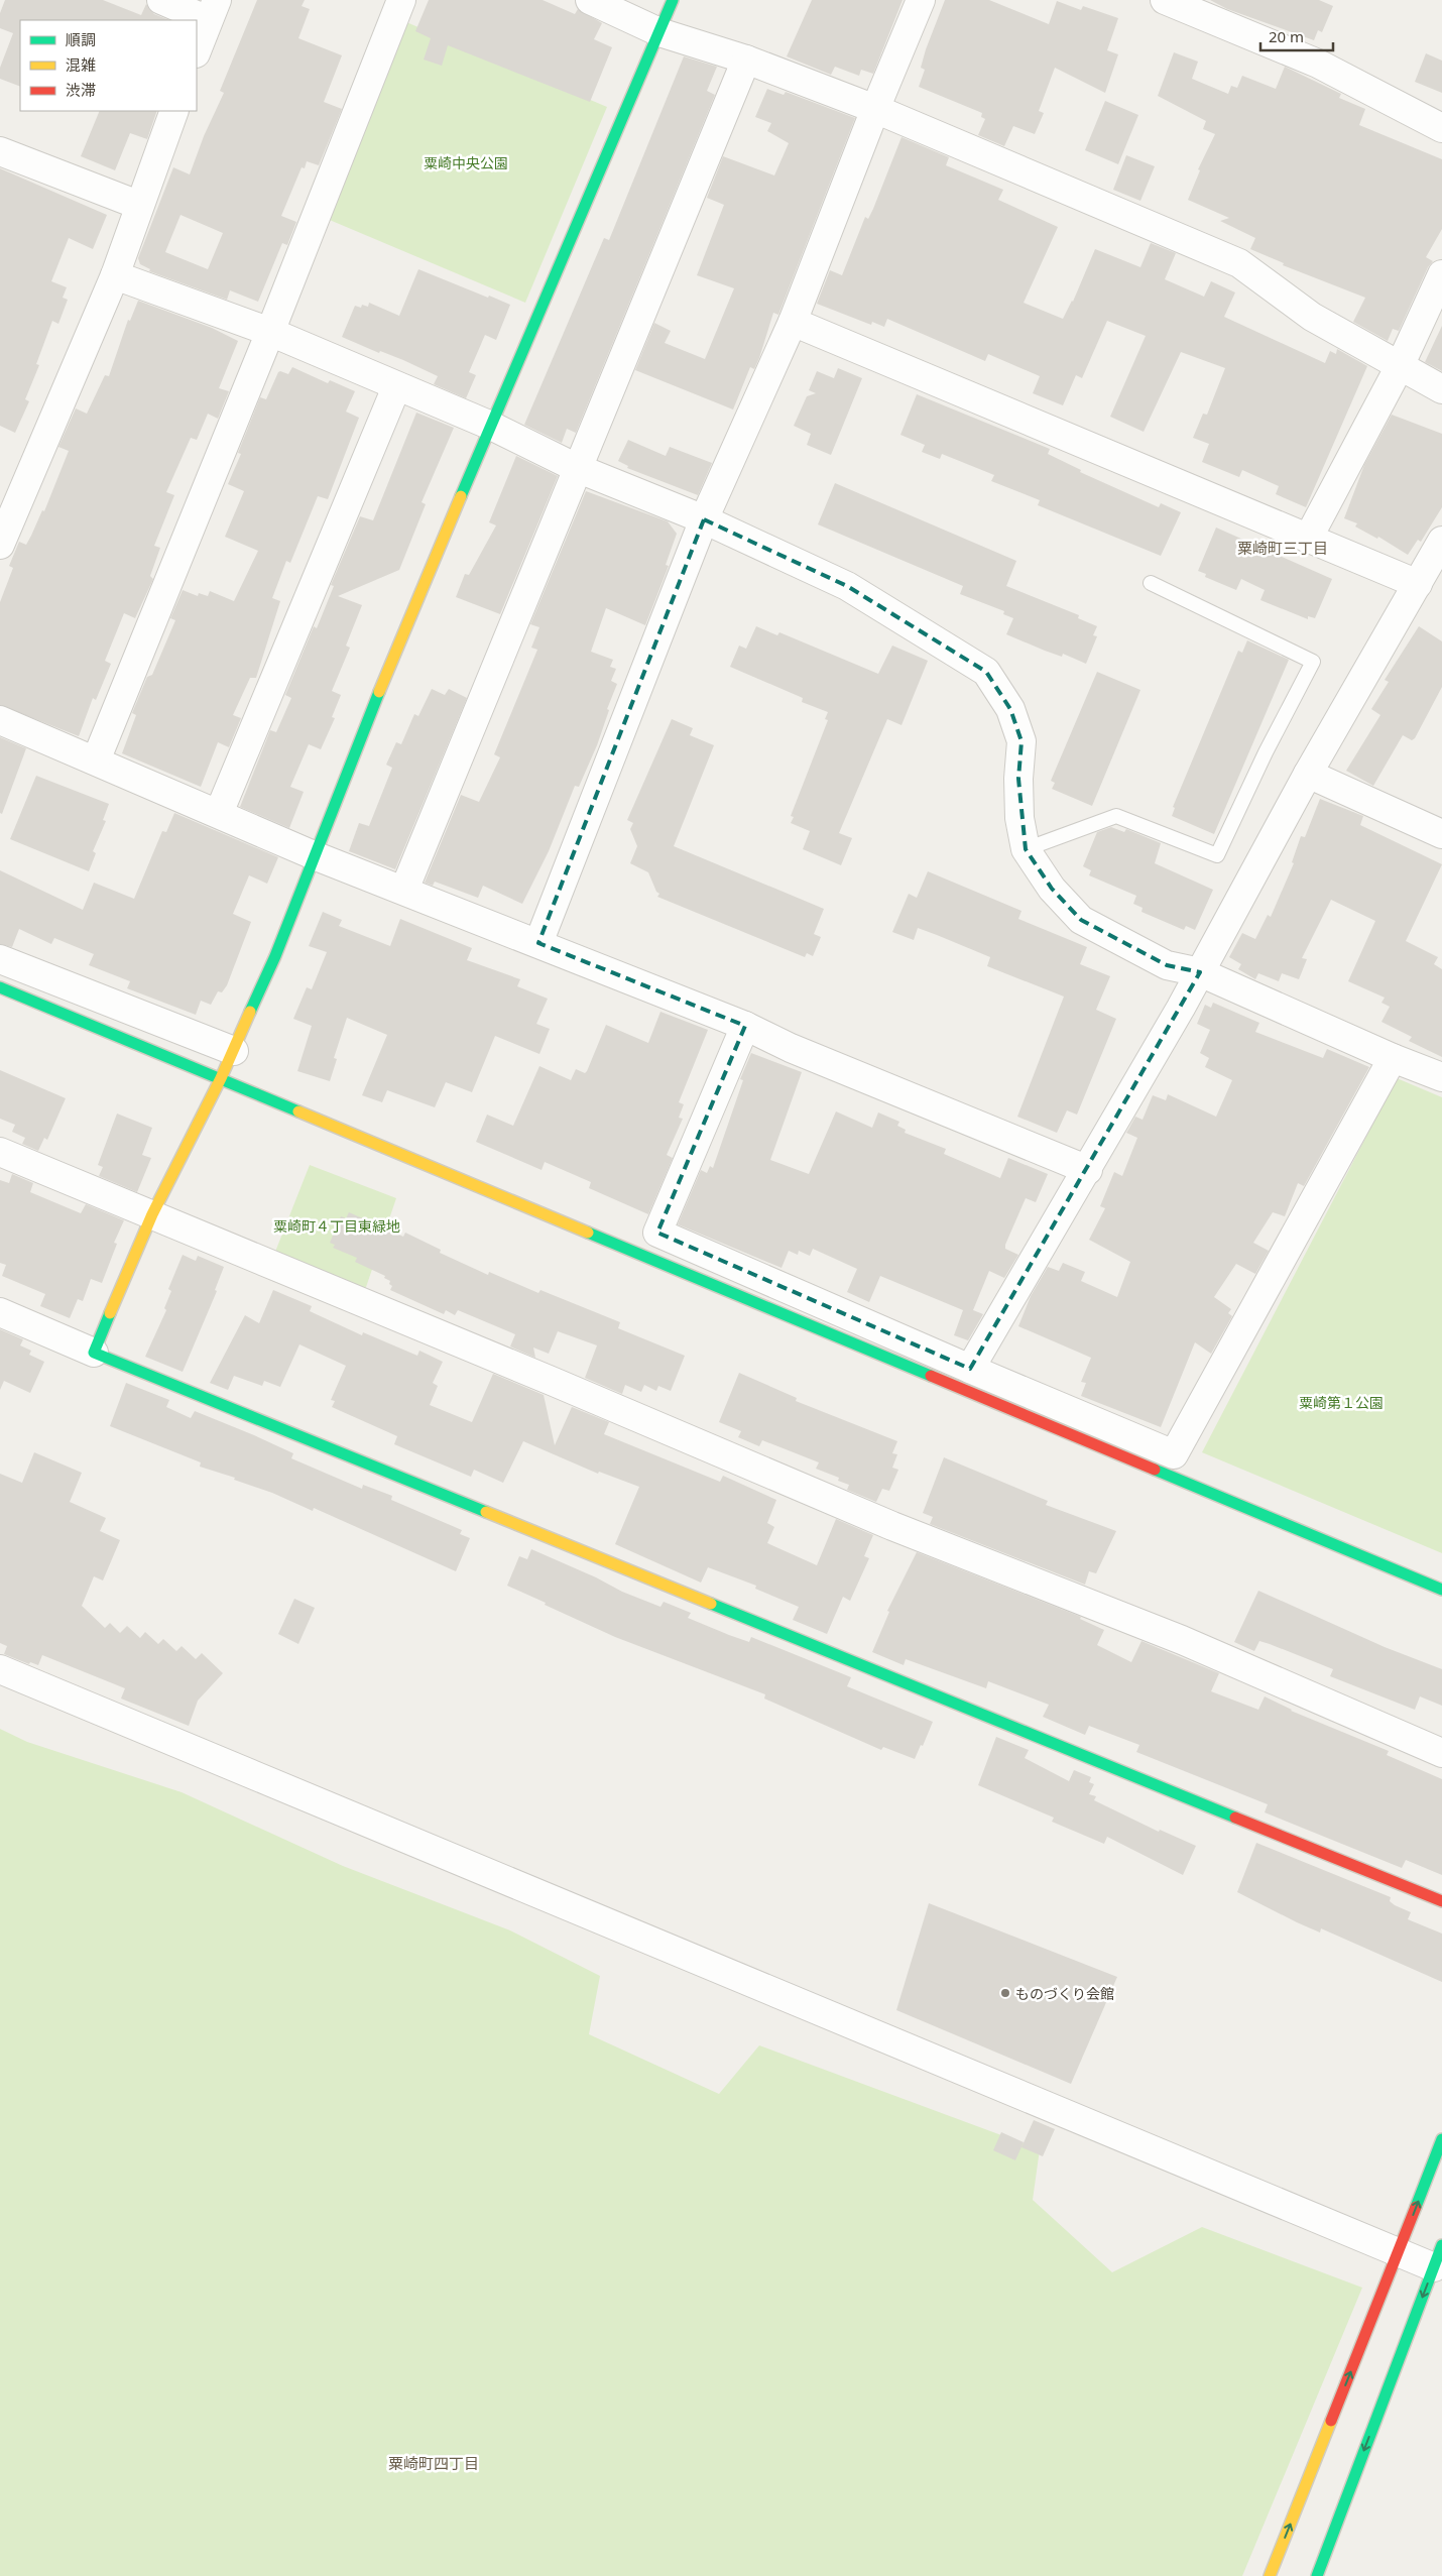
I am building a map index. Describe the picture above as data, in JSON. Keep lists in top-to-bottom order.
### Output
{
  "districts": ["粟崎町三丁目", "粟崎町四丁目"],
  "parks": ["粟崎中央公園", "粟崎町４丁目東緑地", "粟崎第１公園"],
  "places": ["ものづくり会館"],
  "legend": ["順調", "混雑", "渋滞"],
  "scale_bar": "20 m"
}
